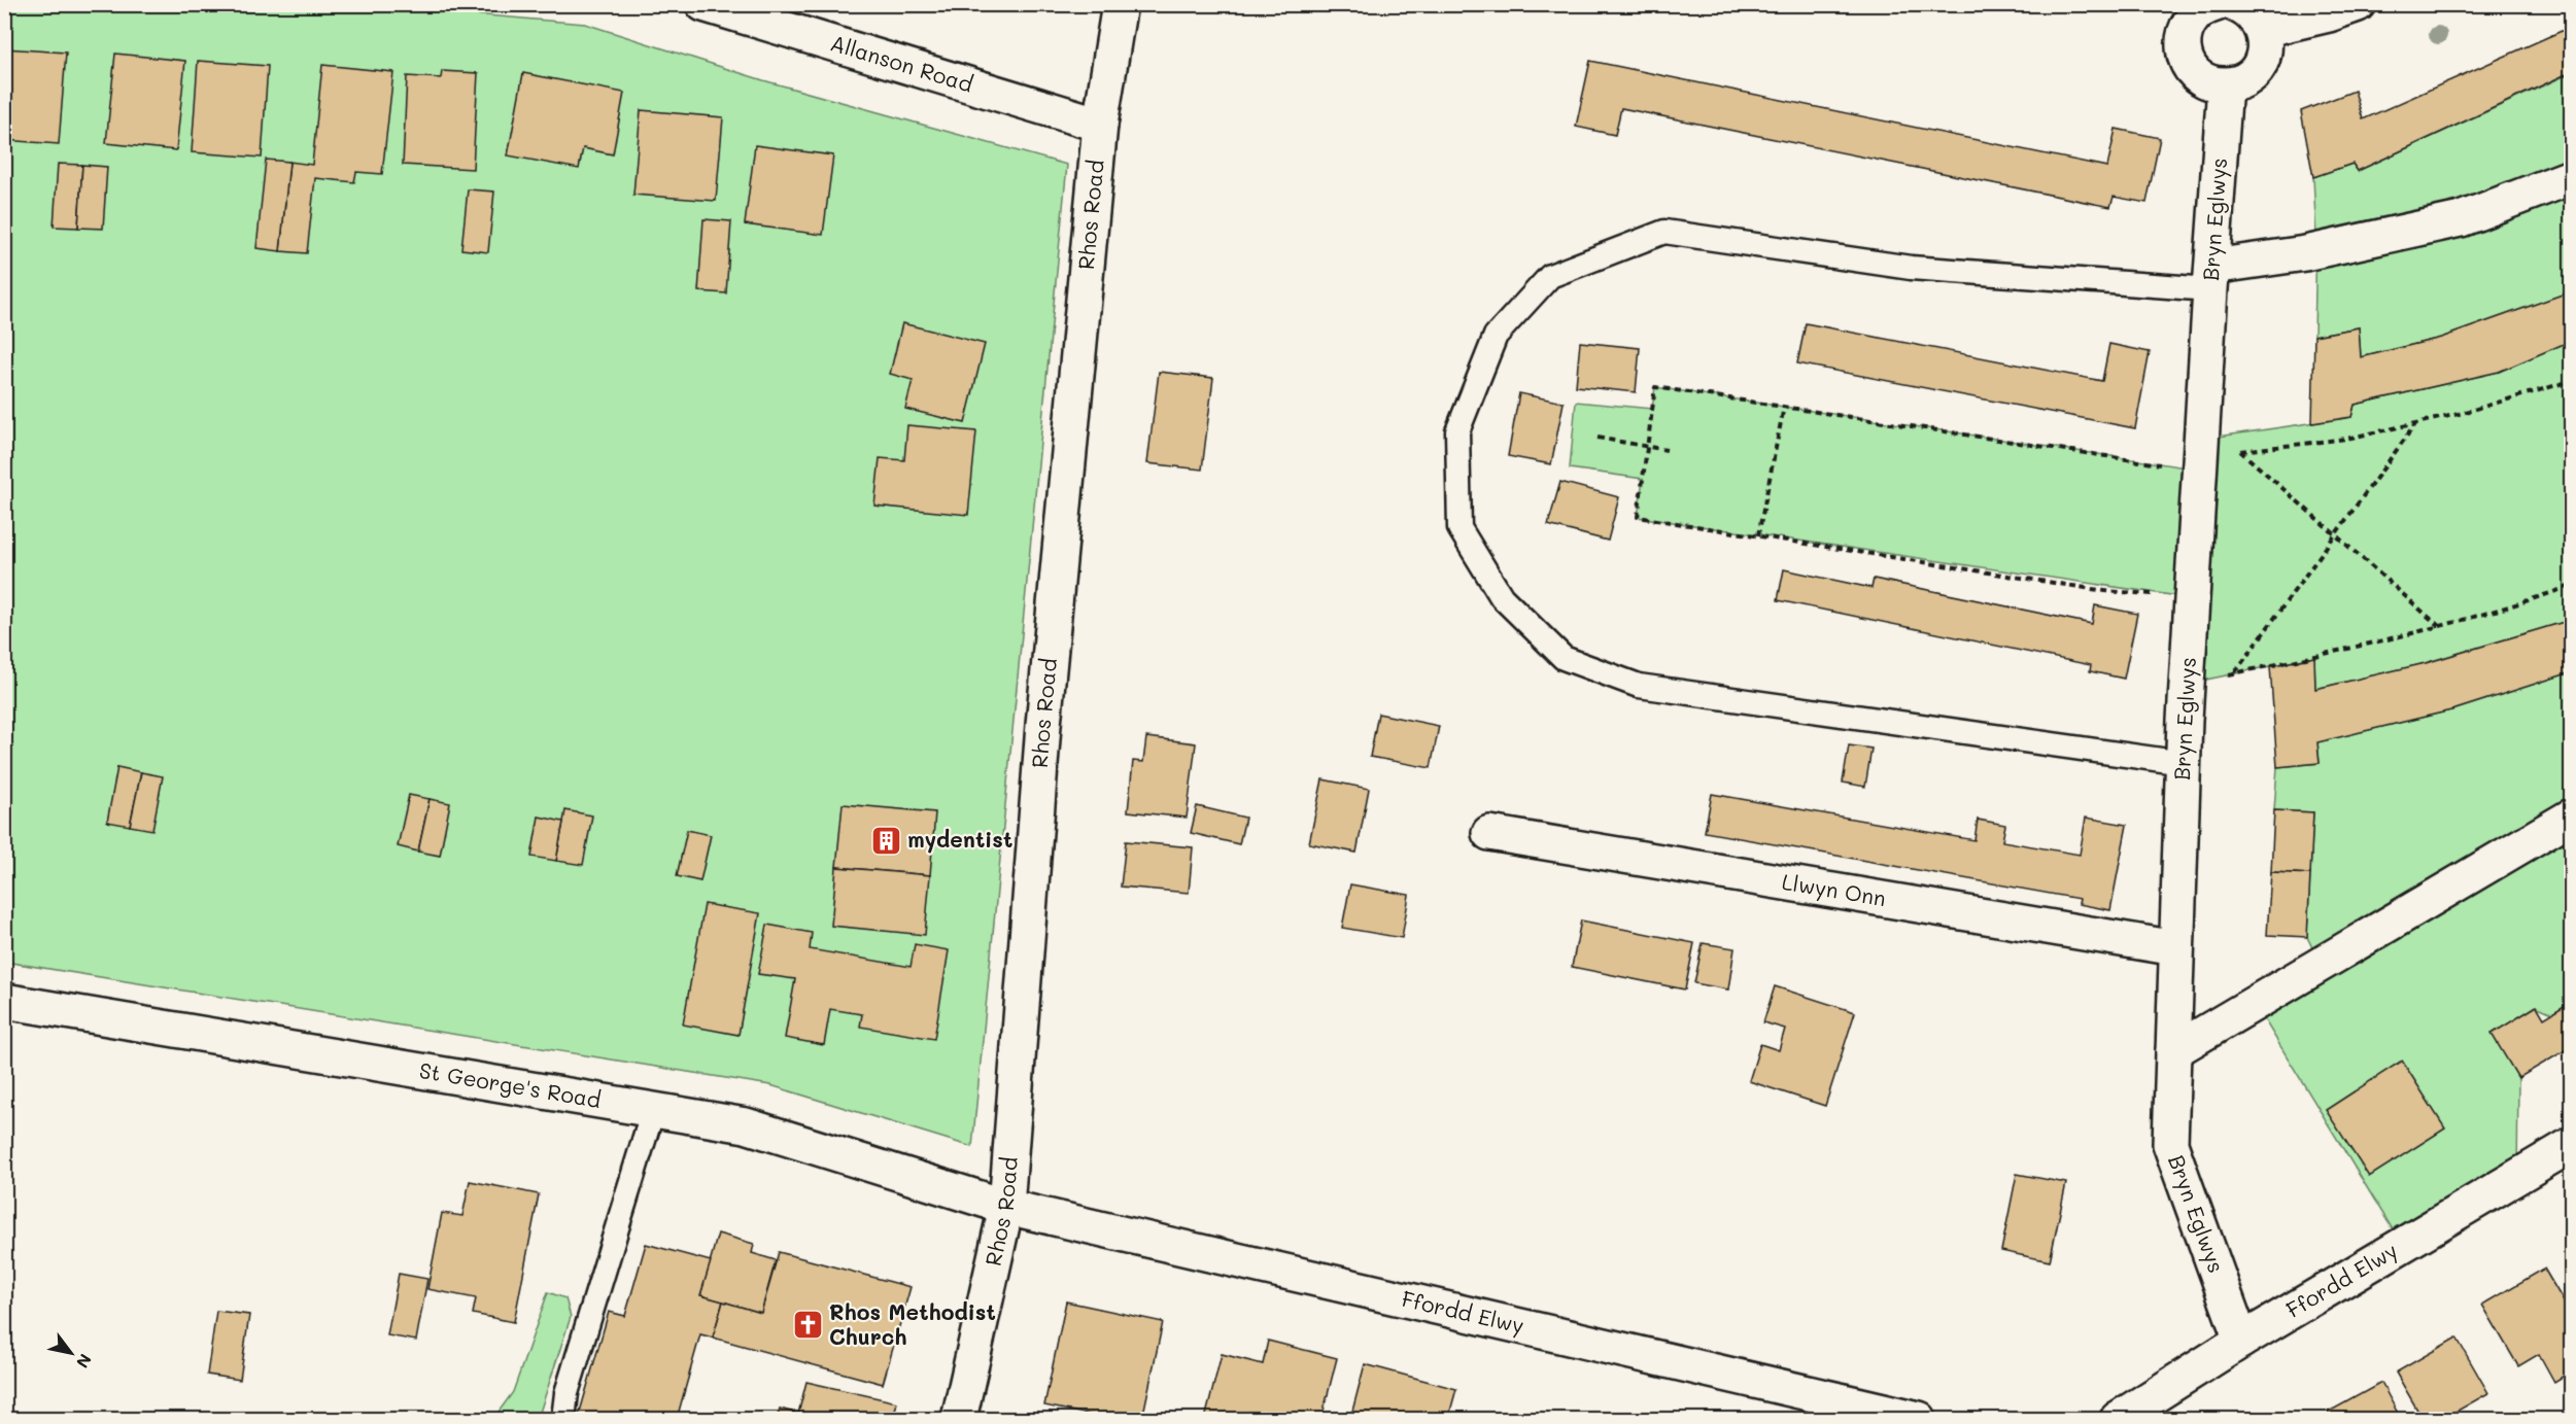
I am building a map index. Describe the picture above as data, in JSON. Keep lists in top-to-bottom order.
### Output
{
  "streets": {
    "street": [
      "Allanson Road",
      "Rhos Road",
      "Bryn Eglwys",
      "Llwyn Onn",
      "St George's Road",
      "Ffordd Elwy"
    ]
  },
  "crossings": [
    ["Allanson Road", "Rhos Road"],
    ["Rhos Road", "St George's Road"],
    ["Rhos Road", "Ffordd Elwy"],
    ["Bryn Eglwys", "Llwyn Onn"],
    ["Bryn Eglwys", "Ffordd Elwy"],
    ["St George's Road", "Ffordd Elwy"]
  ],
  "places": {
    "building": ["mydentist"],
    "church": ["Rhos Methodist Church"]
  },
  "north": "bottom right"
}
